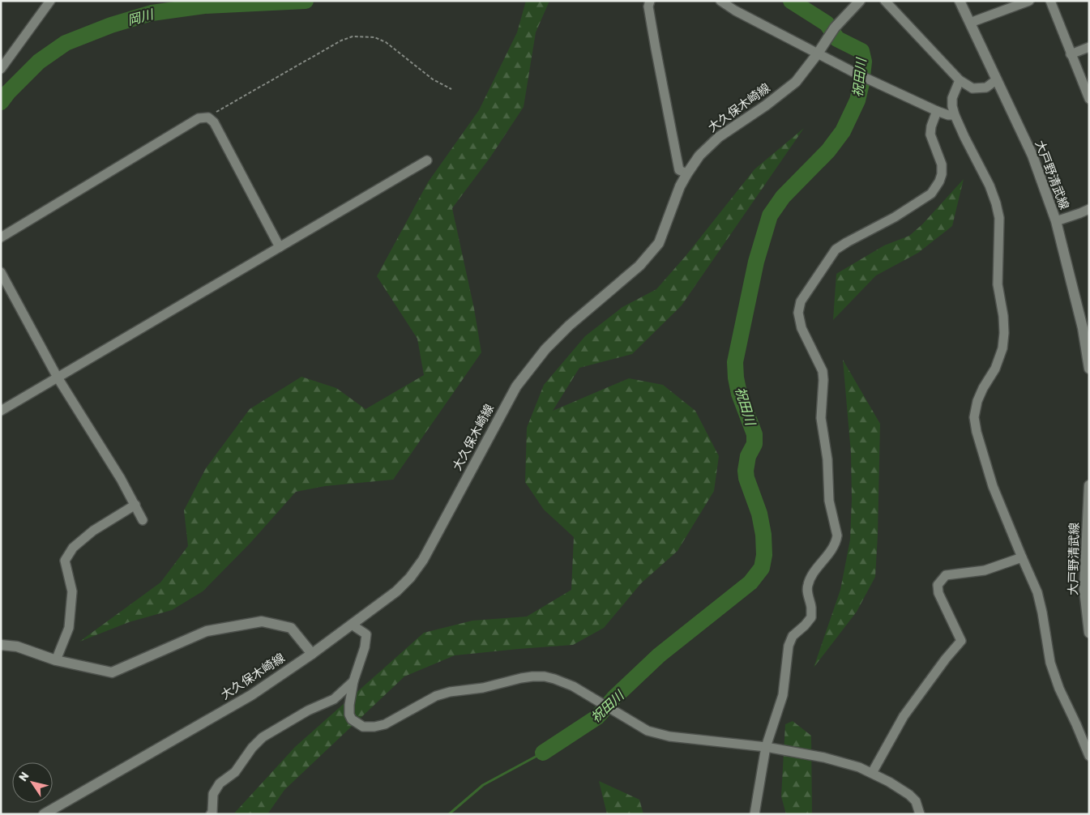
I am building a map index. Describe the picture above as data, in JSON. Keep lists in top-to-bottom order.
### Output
{
  "streets": {
    "main road": ["大久保木崎線", "大戸野清武線"]
  },
  "water": ["岡川", "祝田川"],
  "north": "top left"
}
